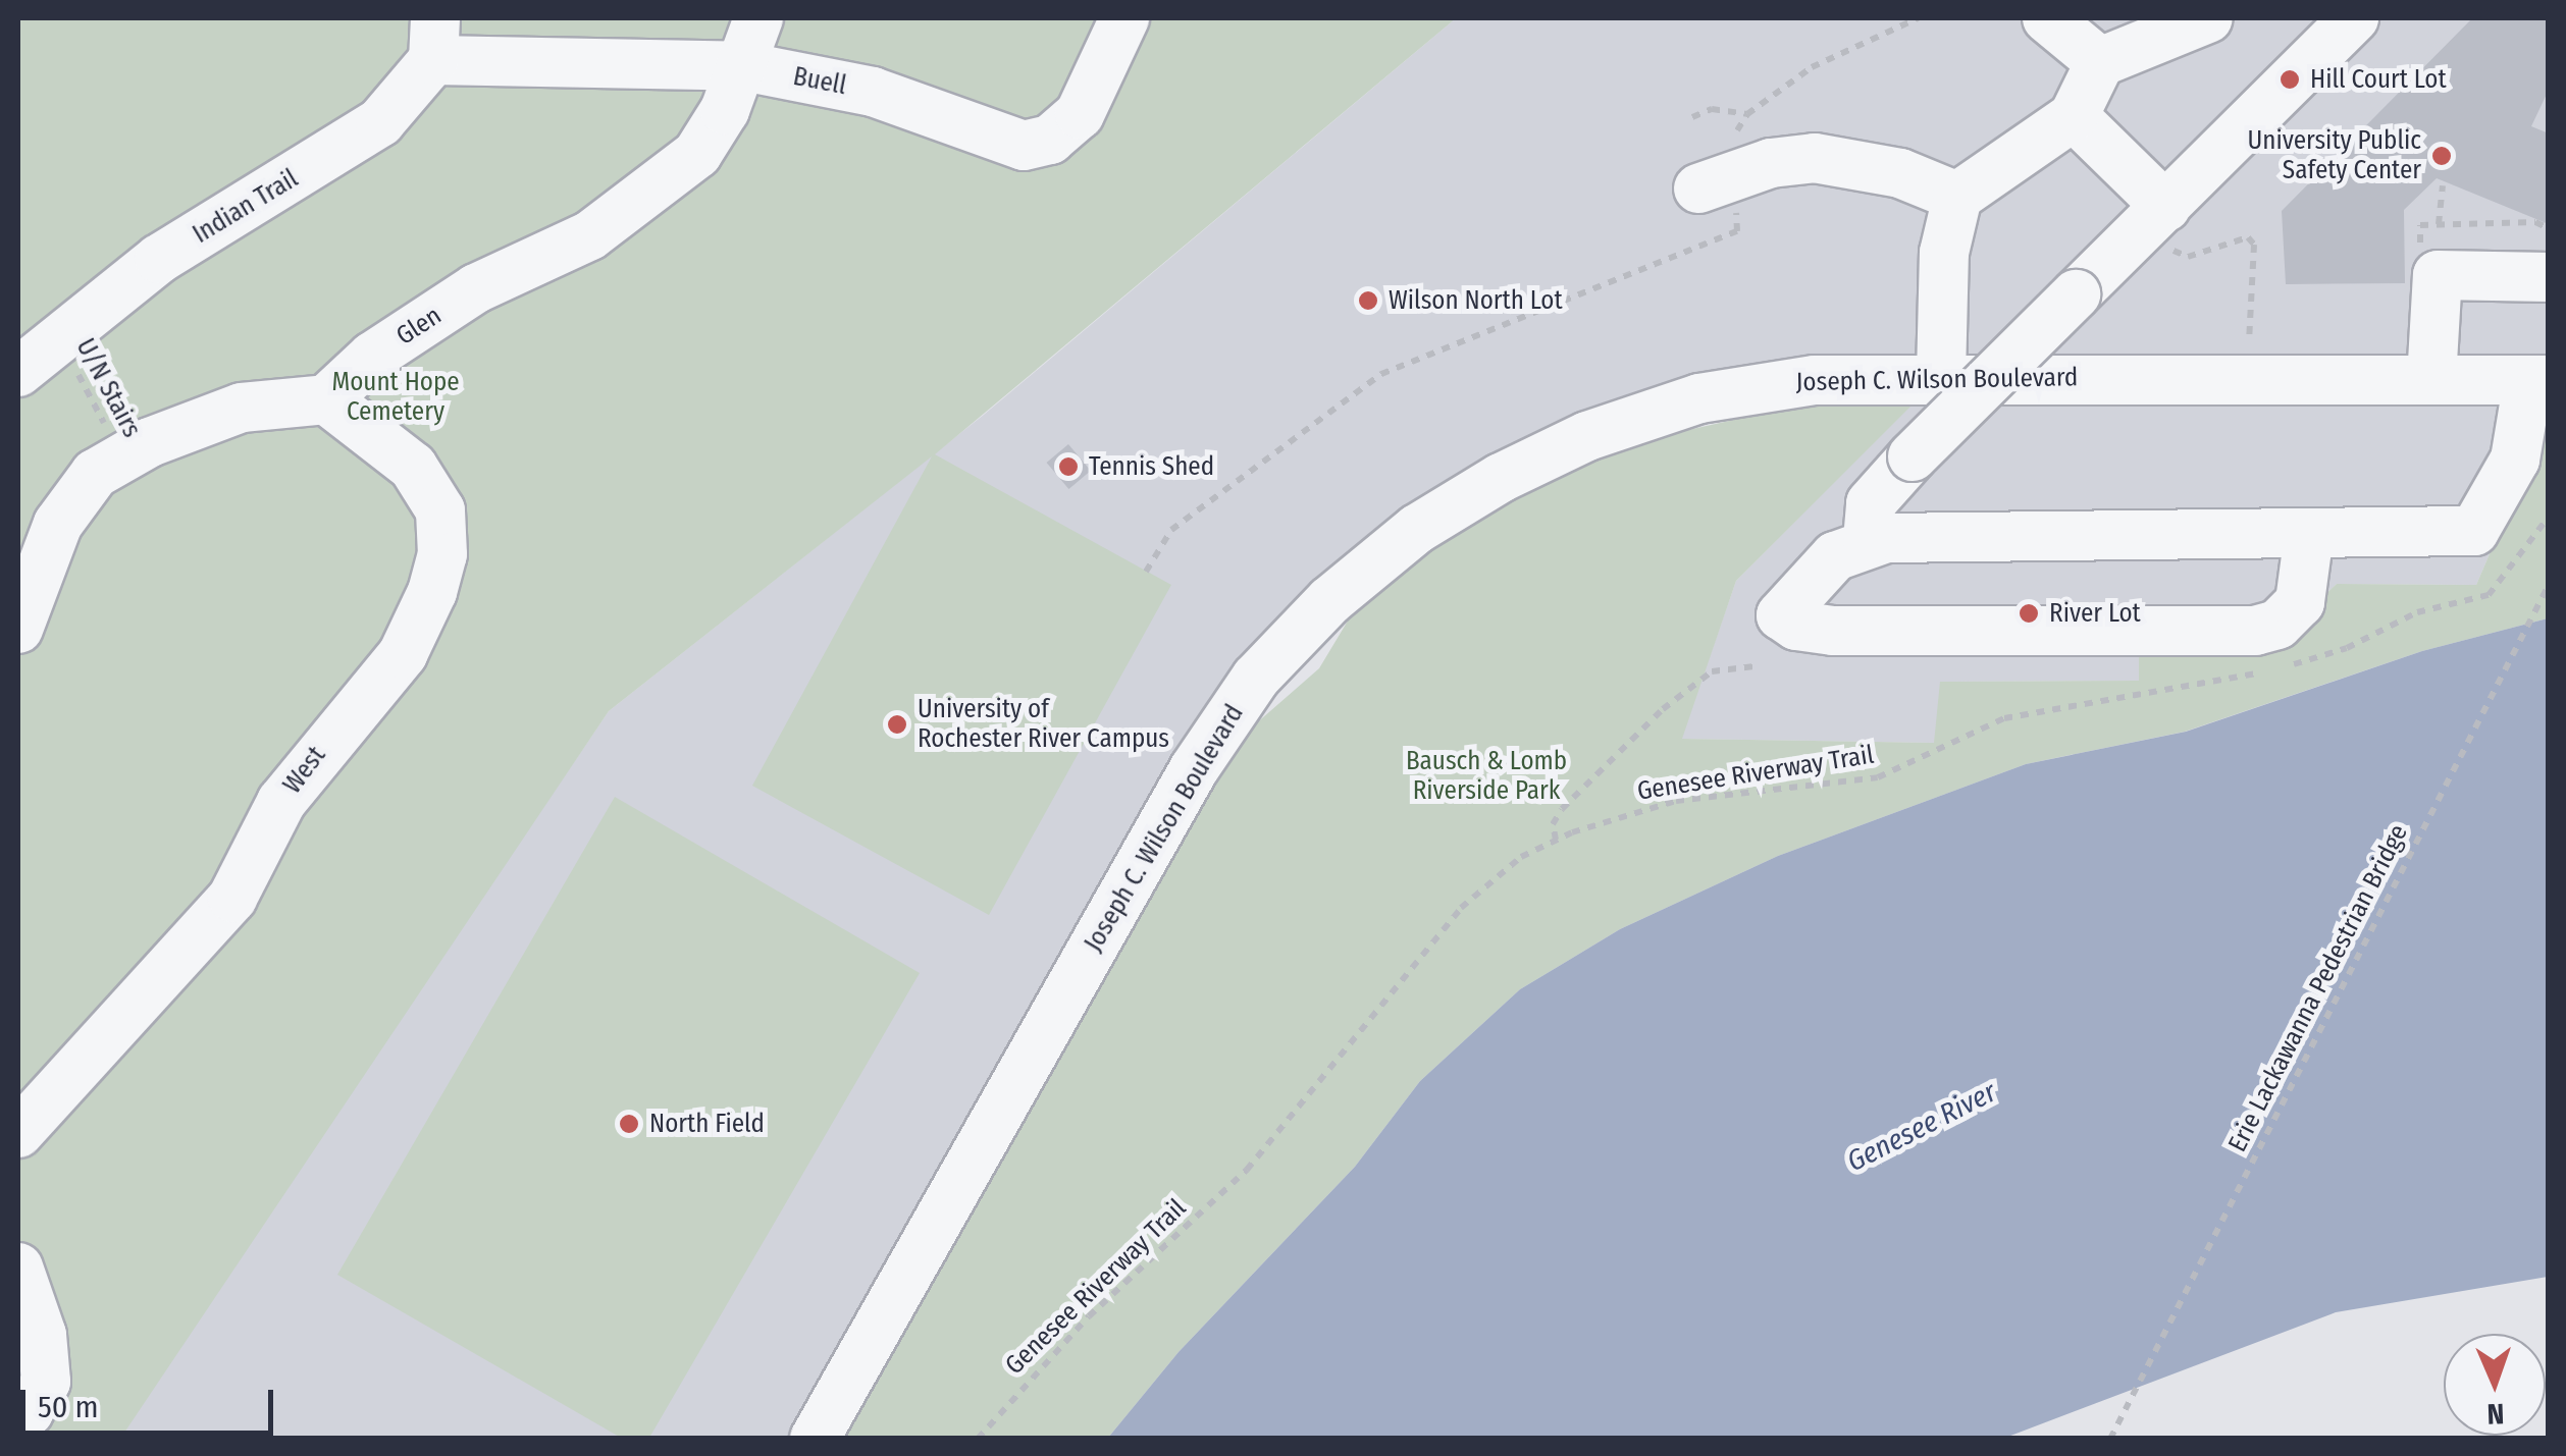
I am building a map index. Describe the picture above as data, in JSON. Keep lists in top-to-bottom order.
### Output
{
  "streets": {
    "street": [
      "Buell",
      "Indian Trail",
      "Glen",
      "Joseph C. Wilson Boulevard",
      "West"
    ],
    "path": ["U/N Stairs", "Genesee Riverway Trail", "Erie Lackawanna Pedestrian Bridge"]
  },
  "crossings": [
    ["Buell", "Indian Trail"],
    ["Buell", "Glen"],
    ["Indian Trail", "U/N Stairs"],
    ["Glen", "West"]
  ],
  "water": ["Genesee River"],
  "parks": ["Mount Hope Cemetery", "Bausch & Lomb Riverside Park"],
  "places": [
    "Hill Court Lot",
    "University Public Safety Center",
    "Wilson North Lot",
    "Tennis Shed",
    "River Lot",
    "University of Rochester River Campus",
    "North Field"
  ],
  "scale_bar": "50 m",
  "north": "bottom"
}
